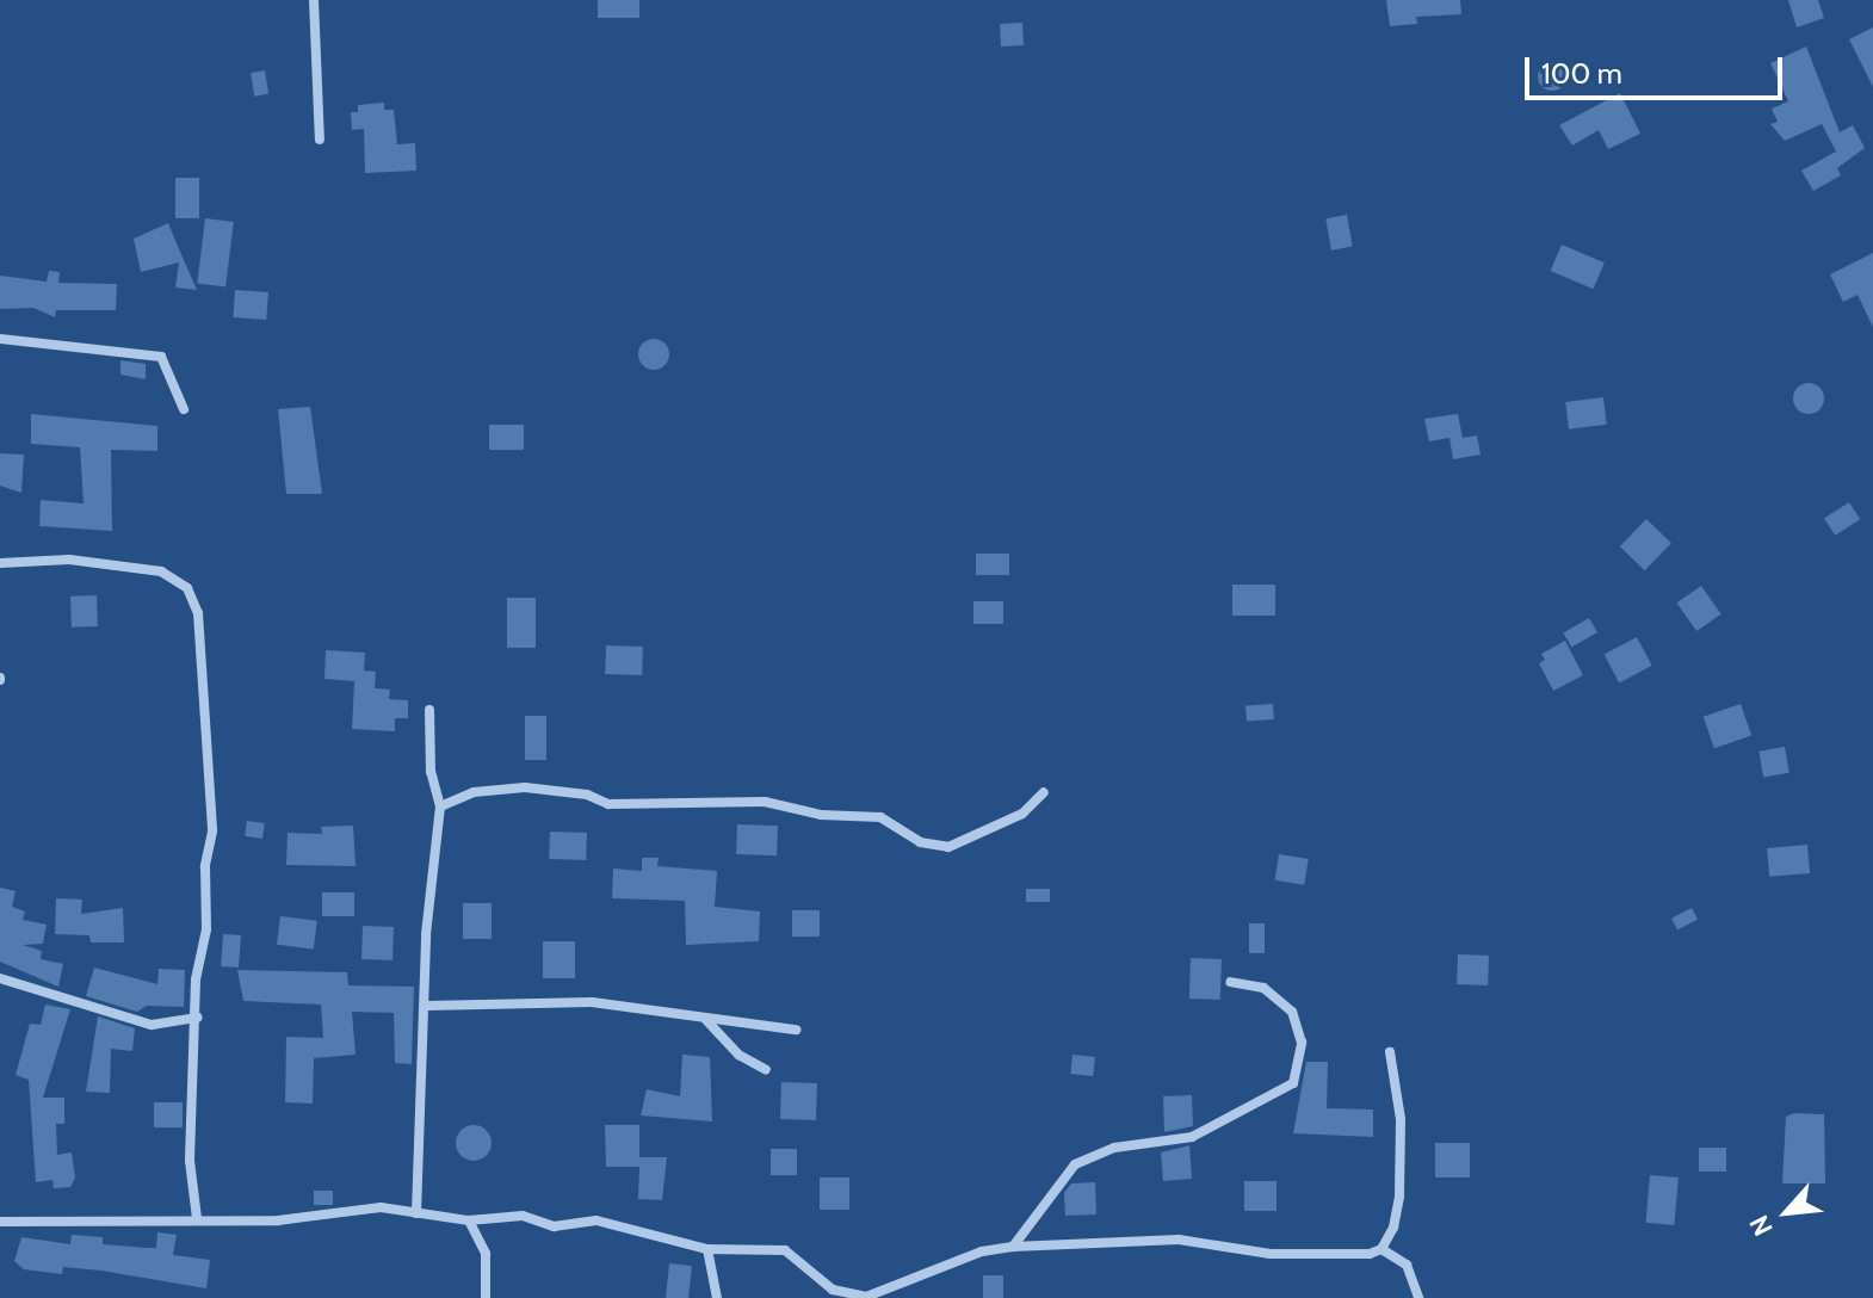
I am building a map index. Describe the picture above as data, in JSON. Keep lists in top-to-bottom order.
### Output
{
  "scale_bar": "100 m",
  "north": "bottom left"
}
